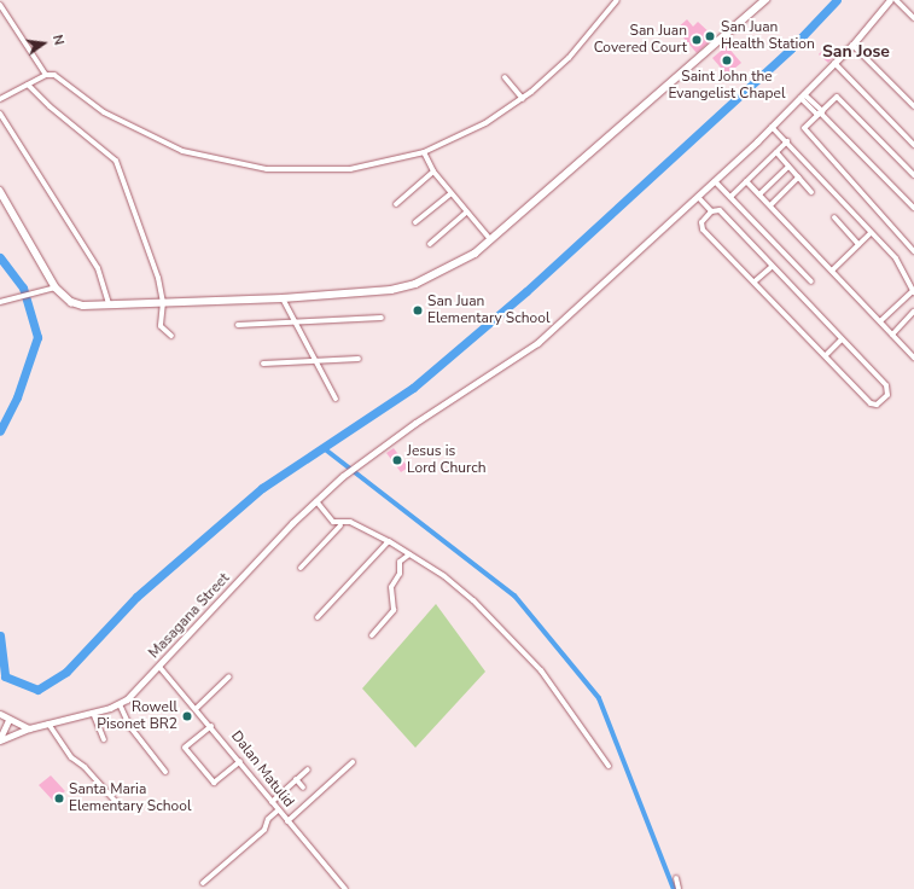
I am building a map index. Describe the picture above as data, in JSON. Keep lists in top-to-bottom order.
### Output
{
  "streets": {
    "street": ["Masagana Street", "Dalan Matulid"]
  },
  "crossings": [
    ["Masagana Street", "Dalan Matulid"]
  ],
  "districts": ["San Jose"],
  "places": [
    "San Juan Health Station",
    "San Juan Covered Court",
    "Saint John the Evangelist Chapel",
    "San Juan Elementary School",
    "Jesus is Lord Church",
    "Rowell Pisonet BR2",
    "Santa Maria Elementary School"
  ],
  "north": "right"
}
